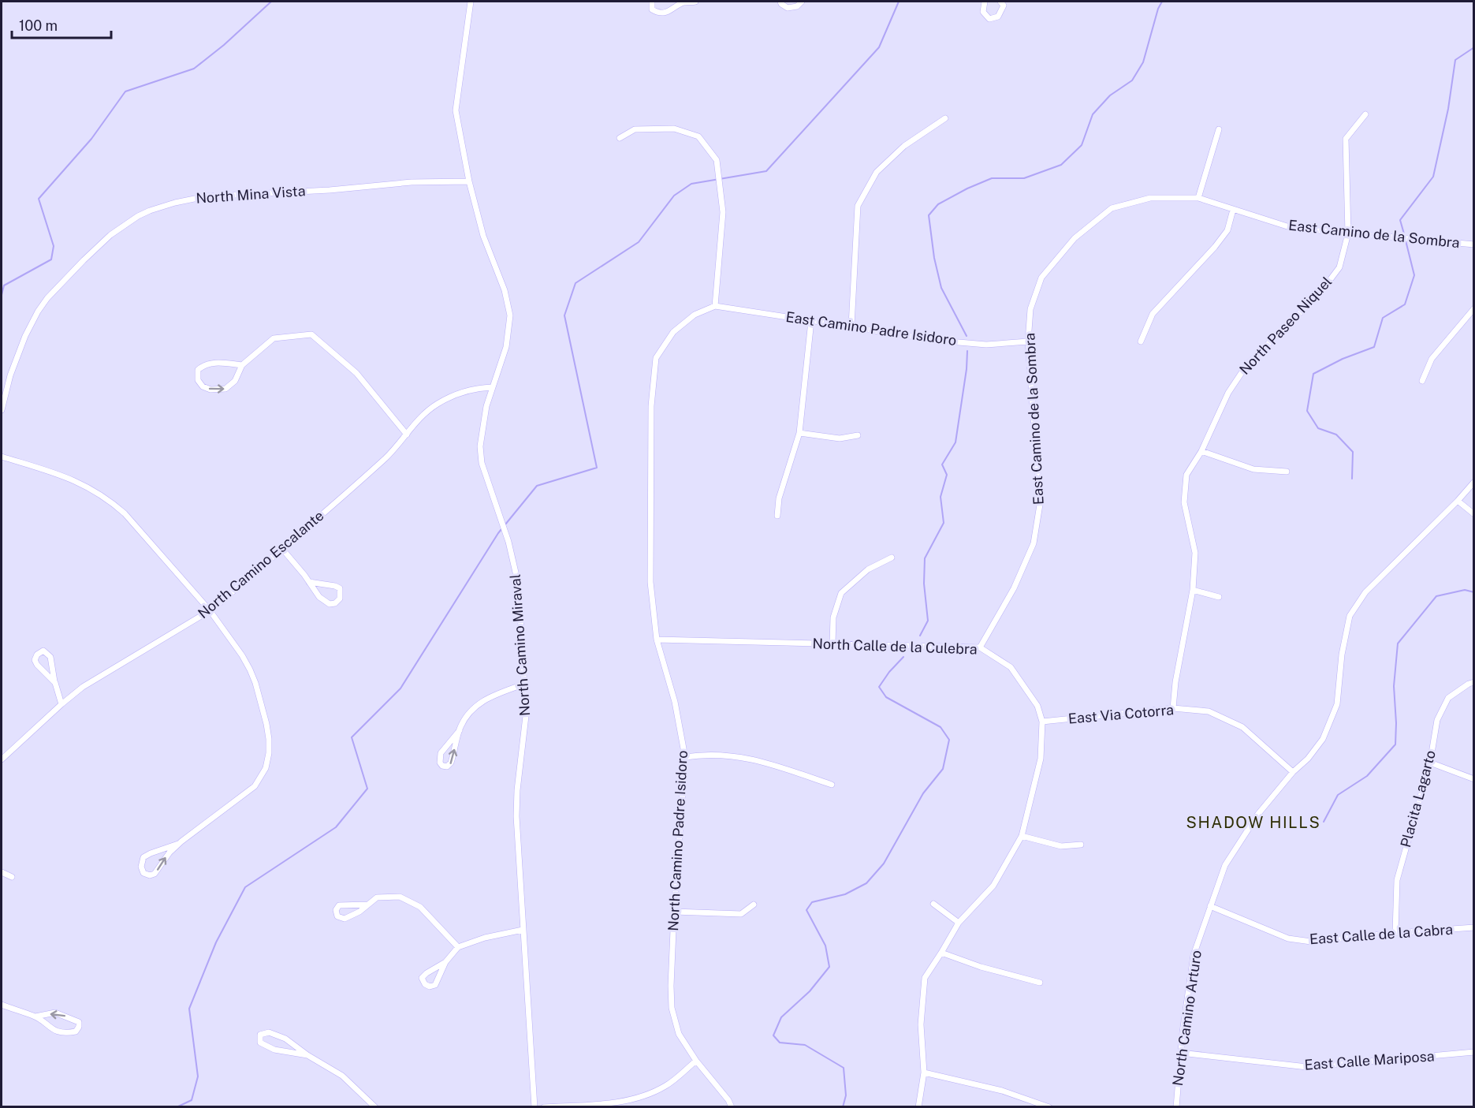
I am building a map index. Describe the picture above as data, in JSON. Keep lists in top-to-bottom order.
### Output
{
  "streets": {
    "street": [
      "North Mina Vista",
      "East Camino de la Sombra",
      "North Paseo Niquel",
      "East Camino Padre Isidoro",
      "North Camino Escalante",
      "North Camino Miraval",
      "North Calle de la Culebra",
      "East Via Cotorra",
      "Placita Lagarto",
      "North Camino Padre Isidoro",
      "East Calle de la Cabra",
      "North Camino Arturo",
      "East Calle Mariposa"
    ]
  },
  "crossings": [
    ["North Mina Vista", "North Camino Miraval"],
    ["East Camino de la Sombra", "North Paseo Niquel"],
    ["East Camino de la Sombra", "East Camino Padre Isidoro"],
    ["East Camino de la Sombra", "North Calle de la Culebra"],
    ["North Paseo Niquel", "East Via Cotorra"],
    ["East Camino Padre Isidoro", "North Camino Padre Isidoro"],
    ["North Camino Escalante", "North Camino Miraval"],
    ["North Calle de la Culebra", "East Via Cotorra"],
    ["North Calle de la Culebra", "North Camino Padre Isidoro"],
    ["East Via Cotorra", "North Camino Arturo"],
    ["Placita Lagarto", "East Calle de la Cabra"],
    ["East Calle de la Cabra", "North Camino Arturo"],
    ["North Camino Arturo", "East Calle Mariposa"]
  ],
  "districts": ["SHADOW HILLS"],
  "scale_bar": "100 m"
}
